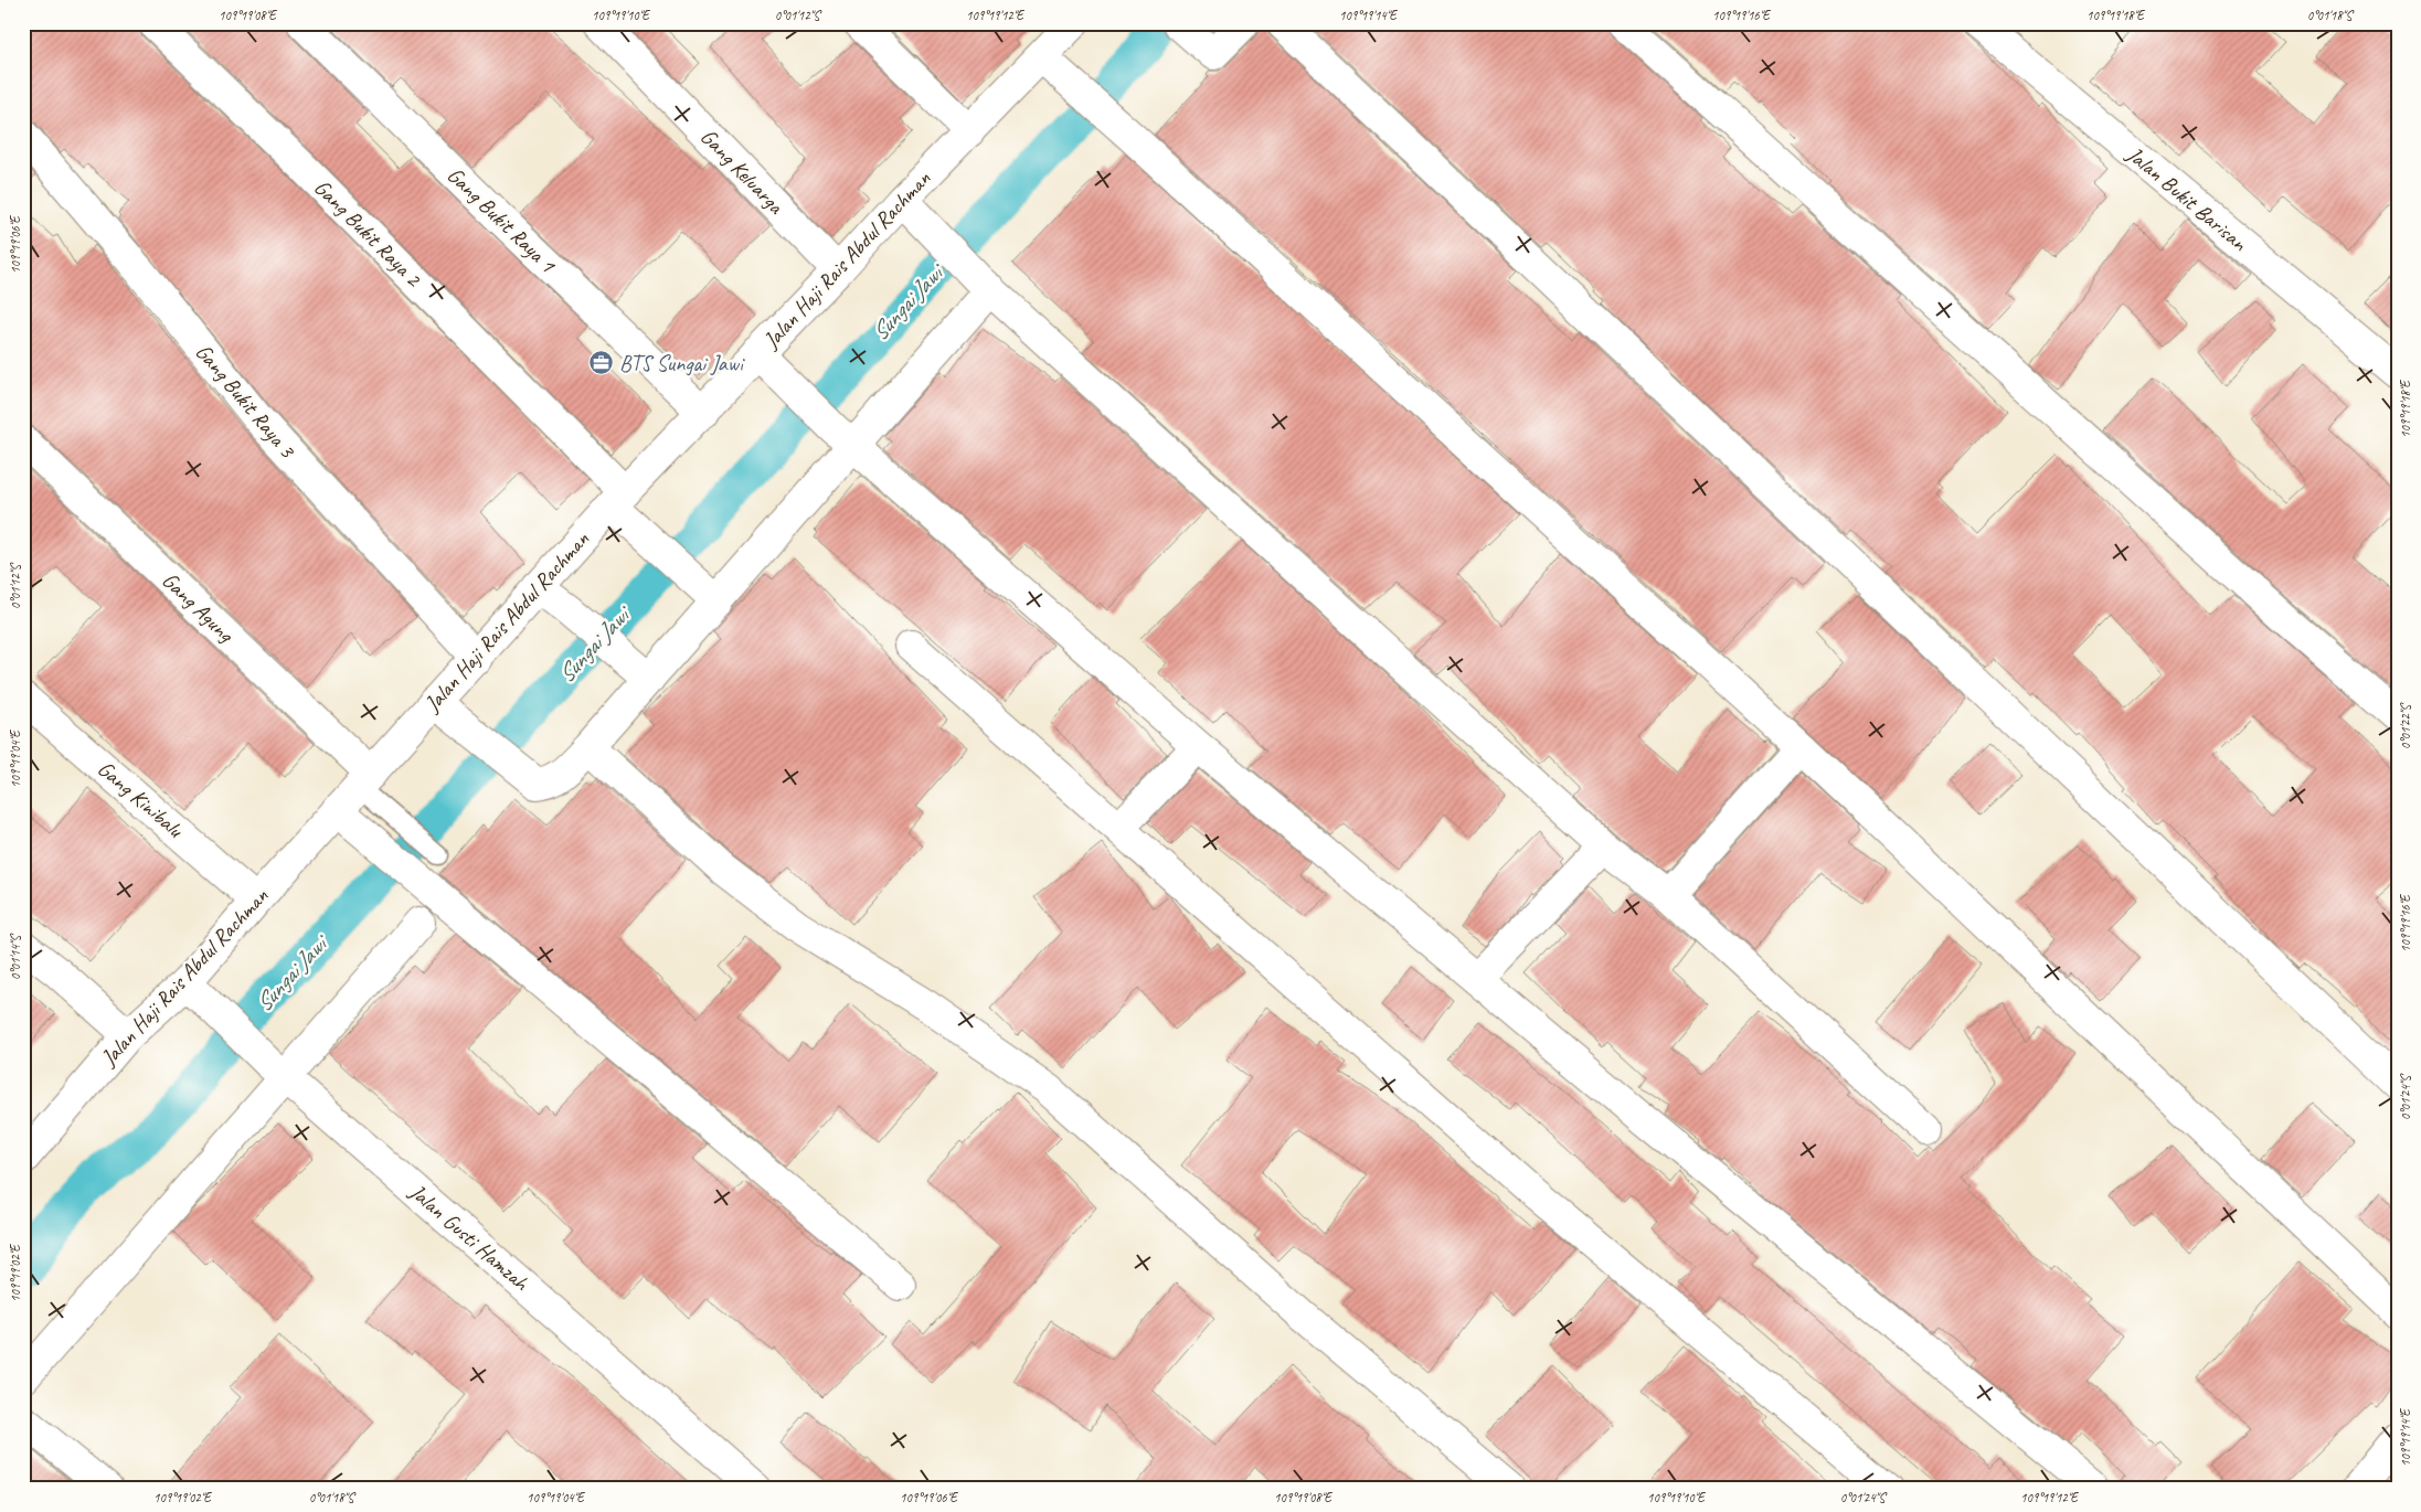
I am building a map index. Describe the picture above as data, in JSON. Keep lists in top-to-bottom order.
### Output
{
  "streets": {
    "street": [
      "Gang Keluarga",
      "Jalan Bukit Barisan",
      "Gang Bukit Raya 1",
      "Gang Bukit Raya 2",
      "Jalan Haji Rais Abdul Rachman",
      "Gang Bukit Raya 3",
      "Gang Agung",
      "Gang Kinibalu",
      "Jalan Gusti Hamzah"
    ]
  },
  "crossings": [
    ["Gang Keluarga", "Jalan Haji Rais Abdul Rachman"],
    ["Gang Bukit Raya 1", "Jalan Haji Rais Abdul Rachman"],
    ["Gang Bukit Raya 2", "Jalan Haji Rais Abdul Rachman"],
    ["Jalan Haji Rais Abdul Rachman", "Gang Bukit Raya 3"],
    ["Jalan Haji Rais Abdul Rachman", "Gang Agung"],
    ["Jalan Haji Rais Abdul Rachman", "Gang Kinibalu"],
    ["Jalan Haji Rais Abdul Rachman", "Jalan Gusti Hamzah"]
  ],
  "water": ["Sungai Jawi"],
  "places": {
    "office": ["BTS Sungai Jawi"]
  },
  "coordinates": [
    "109°19'08\"E",
    "109°19'10\"E",
    "0°01'12\"S",
    "109°19'12\"E",
    "109°19'14\"E",
    "109°19'16\"E",
    "109°19'18\"E",
    "0°01'18\"S",
    "109°19'06\"E",
    "0°01'22\"S",
    "109°19'04\"E",
    "0°01'14\"S",
    "0°01'24\"S",
    "109°19'02\"E"
  ]
}
